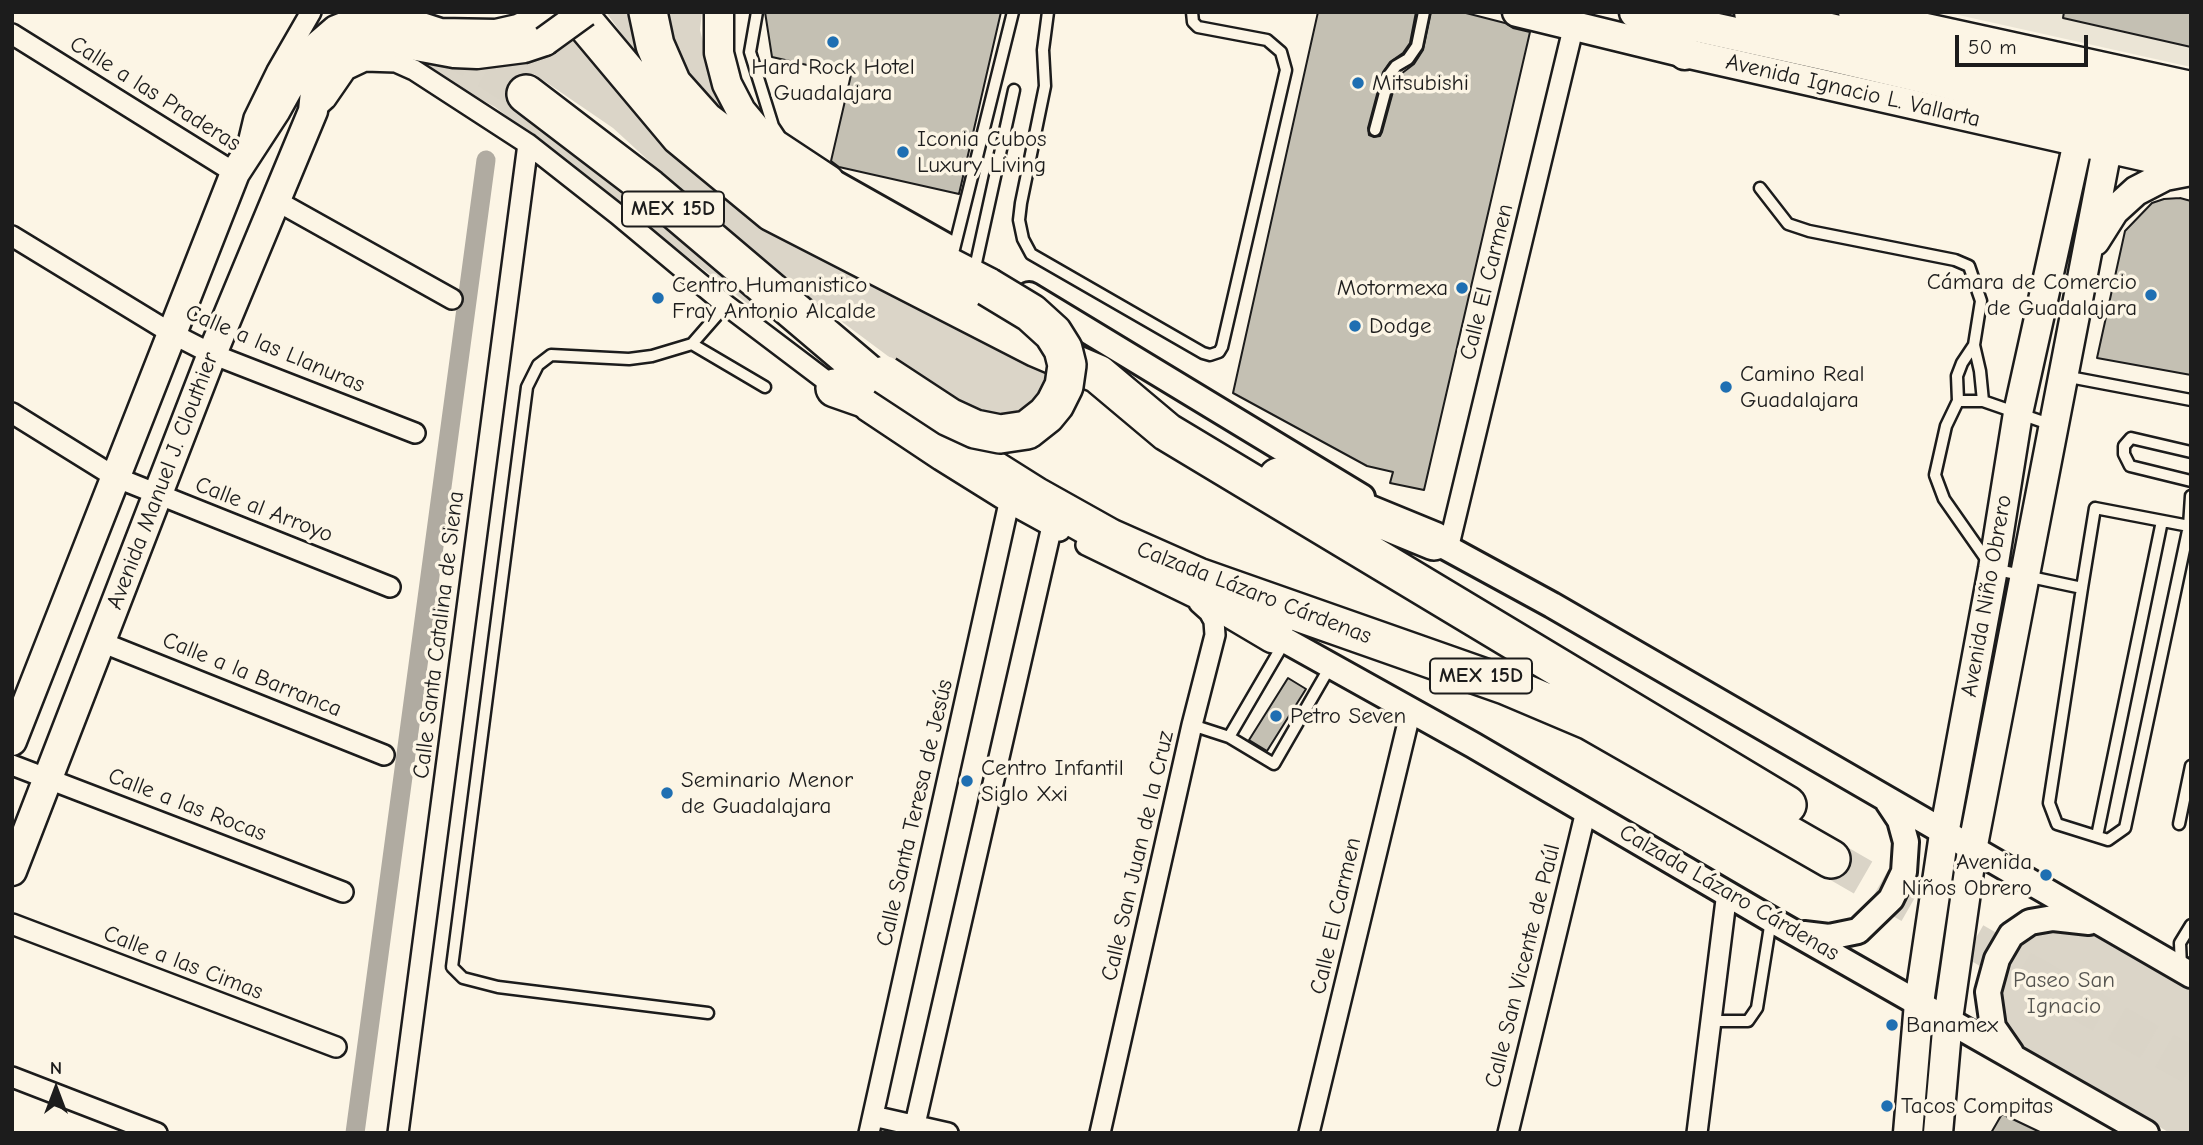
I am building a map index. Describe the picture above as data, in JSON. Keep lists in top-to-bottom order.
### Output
{
  "streets": {
    "highway": ["MEX 15D", "Calzada Lázaro Cárdenas"],
    "main road": ["Avenida Ignacio L. Vallarta", "Avenida Manuel J. Clouthier", "Avenida Niño Obrero"],
    "street": [
      "Calle a las Praderas",
      "Calle El Carmen",
      "Calle a las Llanuras",
      "Calle al Arroyo",
      "Calle Santa Catalina de Siena",
      "Calle a la Barranca",
      "Calle a las Rocas",
      "Calle Santa Teresa de Jesús",
      "Calle San Juan de la Cruz",
      "Calle a las Cimas",
      "Calle San Vicente de Paúl"
    ]
  },
  "crossings": [
    ["Avenida Ignacio L. Vallarta", "Calle El Carmen"],
    ["Avenida Ignacio L. Vallarta", "Avenida Niño Obrero"],
    ["Calle a las Praderas", "Avenida Manuel J. Clouthier"],
    ["Calle El Carmen", "Calzada Lázaro Cárdenas"],
    ["Calle a las Llanuras", "Avenida Manuel J. Clouthier"],
    ["Avenida Manuel J. Clouthier", "Calle al Arroyo"],
    ["Avenida Manuel J. Clouthier", "Calle a la Barranca"],
    ["Avenida Manuel J. Clouthier", "Calle a las Rocas"],
    ["Calzada Lázaro Cárdenas", "Avenida Niño Obrero"],
    ["Calzada Lázaro Cárdenas", "Calle San Vicente de Paúl"]
  ],
  "parks": ["Paseo San Ignacio"],
  "places": [
    "Hard Rock Hotel Guadalajara",
    "Mitsubishi",
    "Iconia Cubos Luxury Living",
    "Motormexa",
    "Cámara de Comercio de Guadalajara",
    "Centro Humanistico Fray Antonio Alcalde",
    "Dodge",
    "Camino Real Guadalajara",
    "Petro Seven",
    "Centro Infantil Siglo Xxi",
    "Seminario Menor de Guadalajara",
    "Avenida Niños Obrero",
    "Banamex",
    "Tacos Compitas"
  ],
  "scale_bar": "50 m",
  "north": "top"
}
